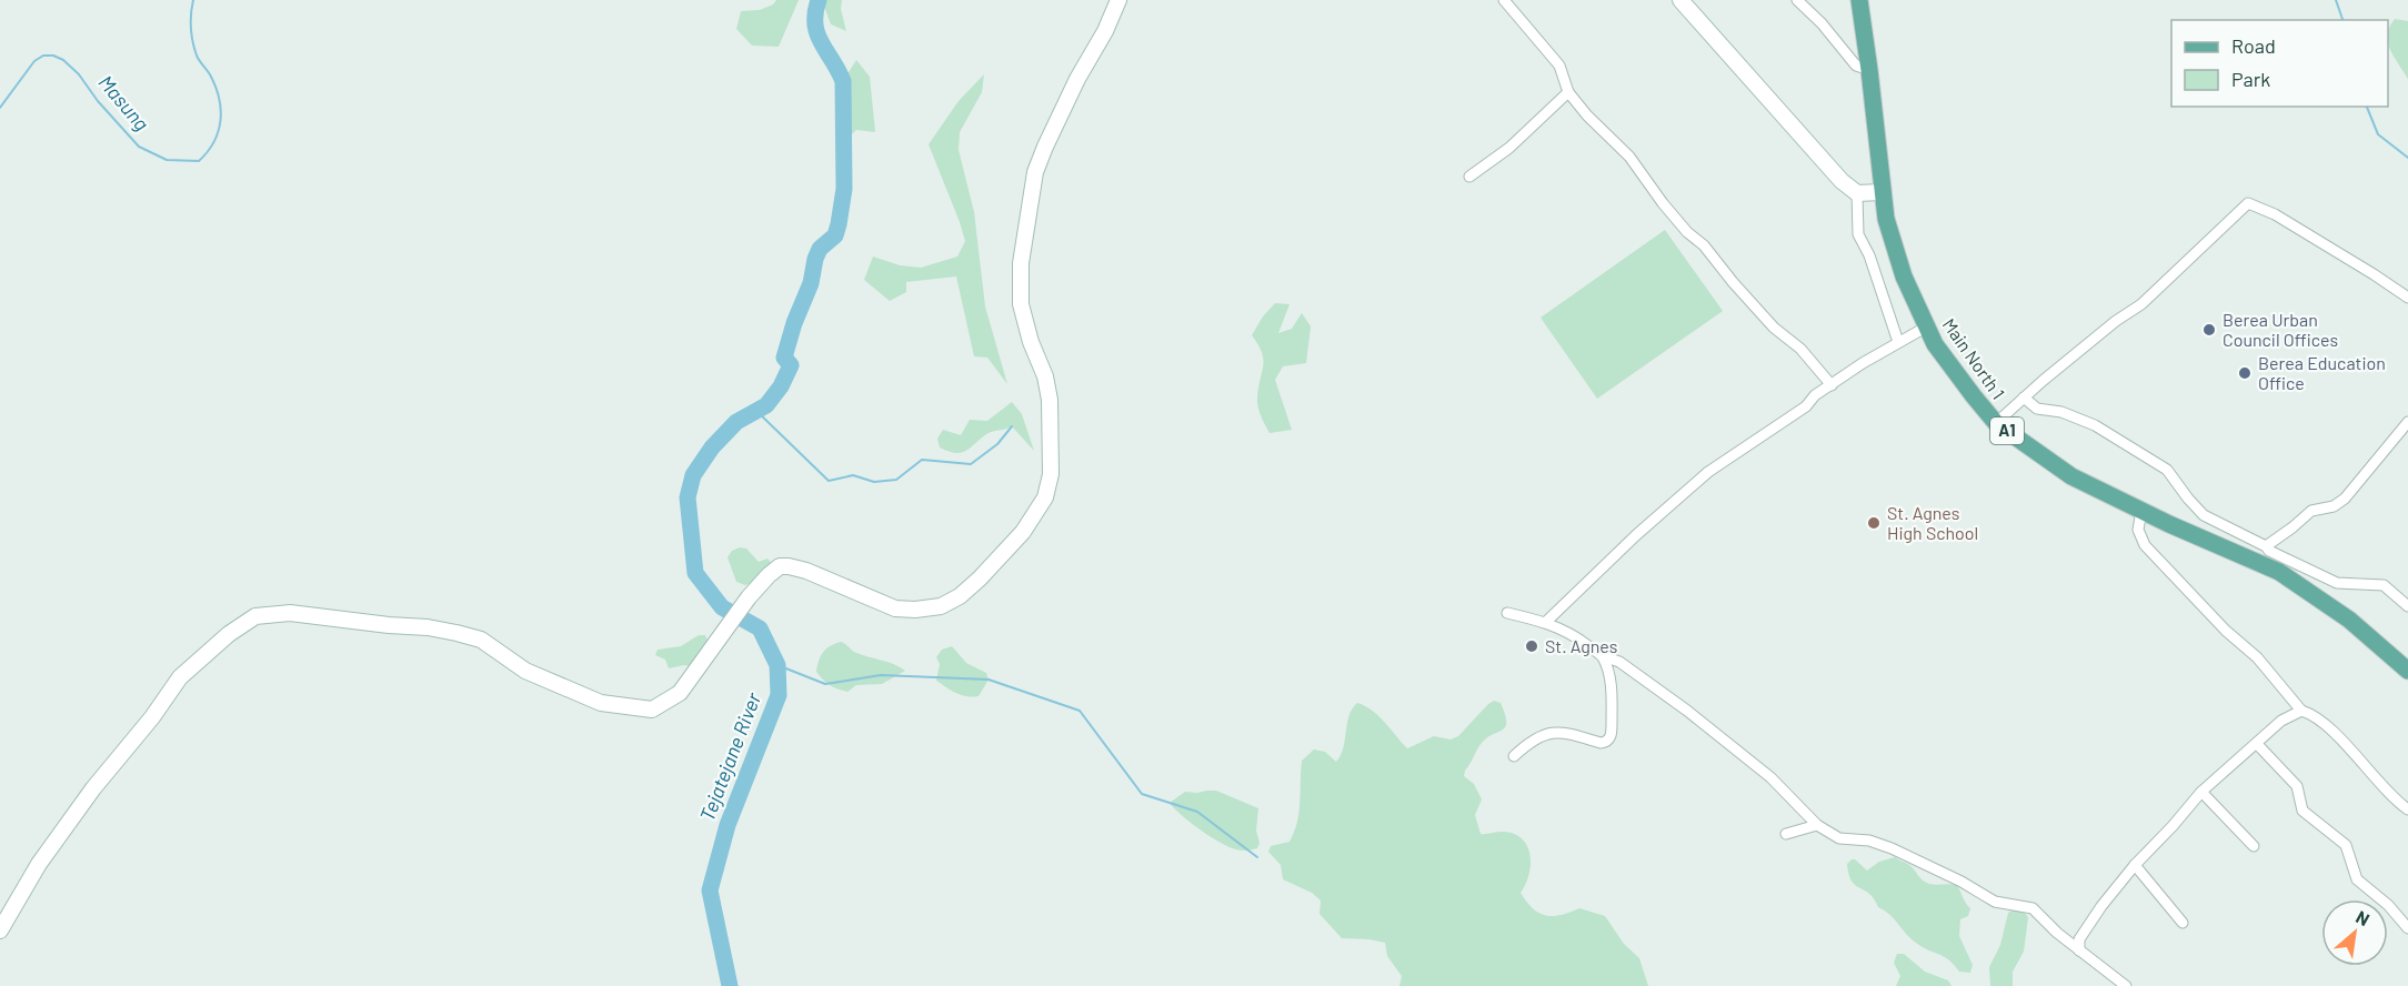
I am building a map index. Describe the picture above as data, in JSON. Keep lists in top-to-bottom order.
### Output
{
  "streets": {
    "main road": ["Main North 1", "A1"]
  },
  "water": ["Masung", "Tejatejane River"],
  "places": [
    "Berea Urban Council Offices",
    "Berea Education Office",
    "St. Agnes High School",
    "St. Agnes"
  ],
  "legend": ["Road", "Park"],
  "north": "top right"
}
